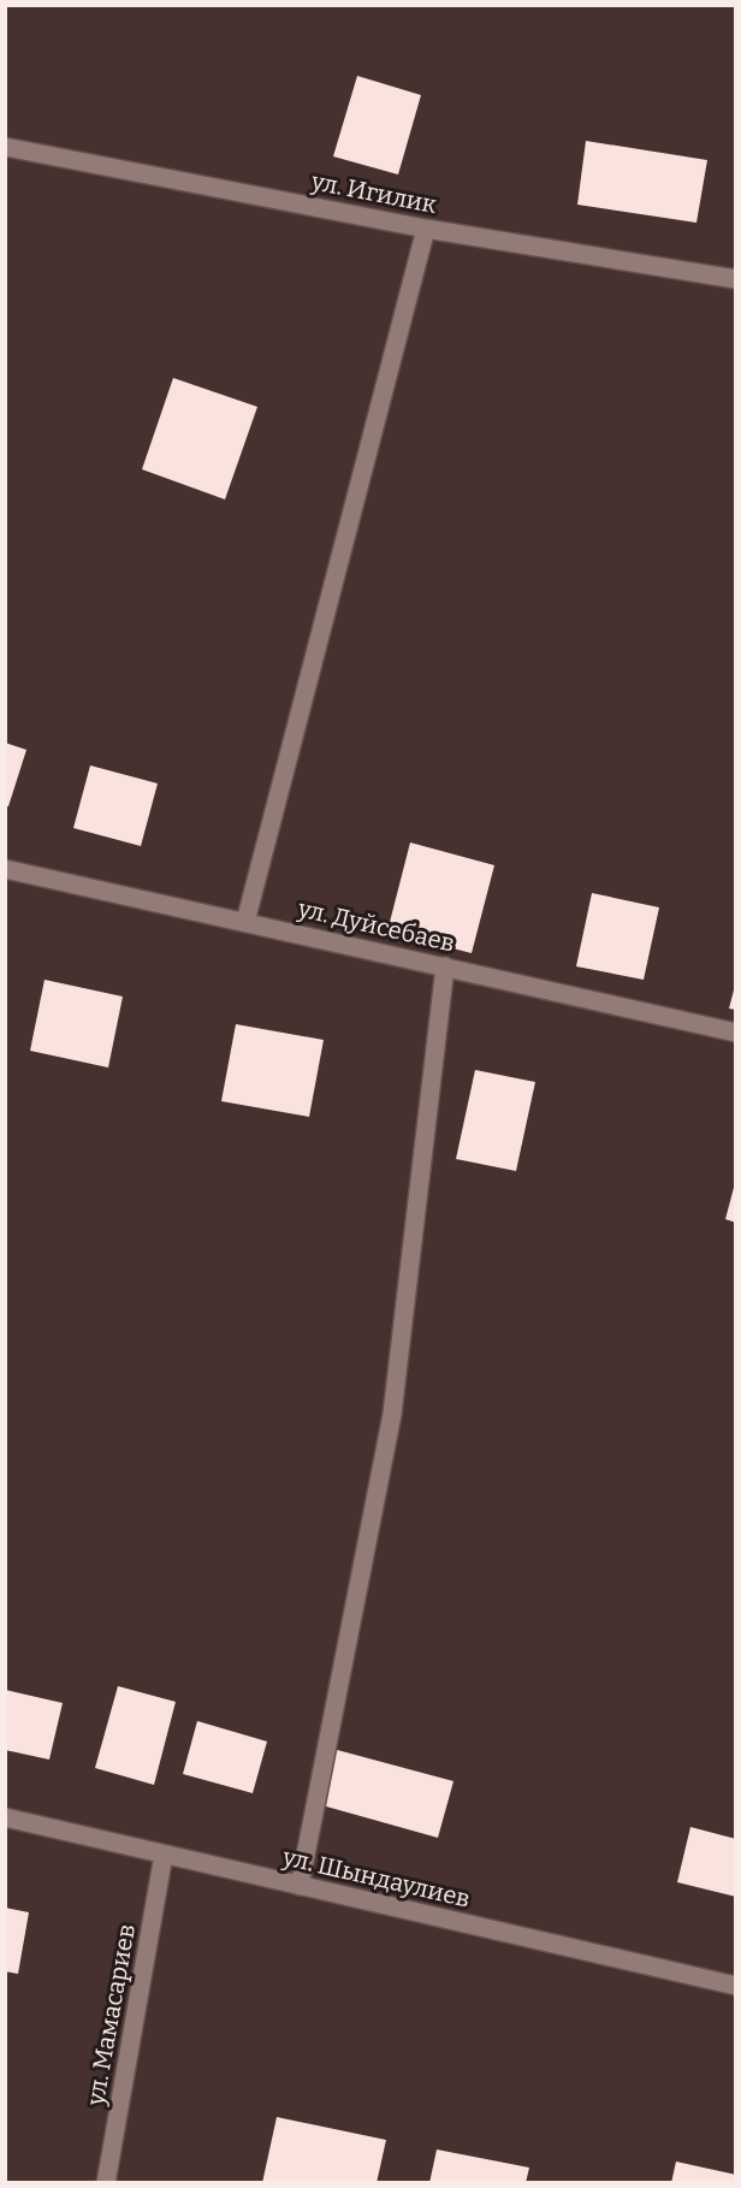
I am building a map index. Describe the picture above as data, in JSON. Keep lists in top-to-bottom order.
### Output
{
  "streets": {
    "street": [
      "ул. Игилик",
      "ул. Дуйсебаев",
      "ул. Шындаулиев",
      "ул. Мамасариев"
    ]
  },
  "crossings": [
    ["ул. Шындаулиев", "ул. Мамасариев"]
  ]
}
